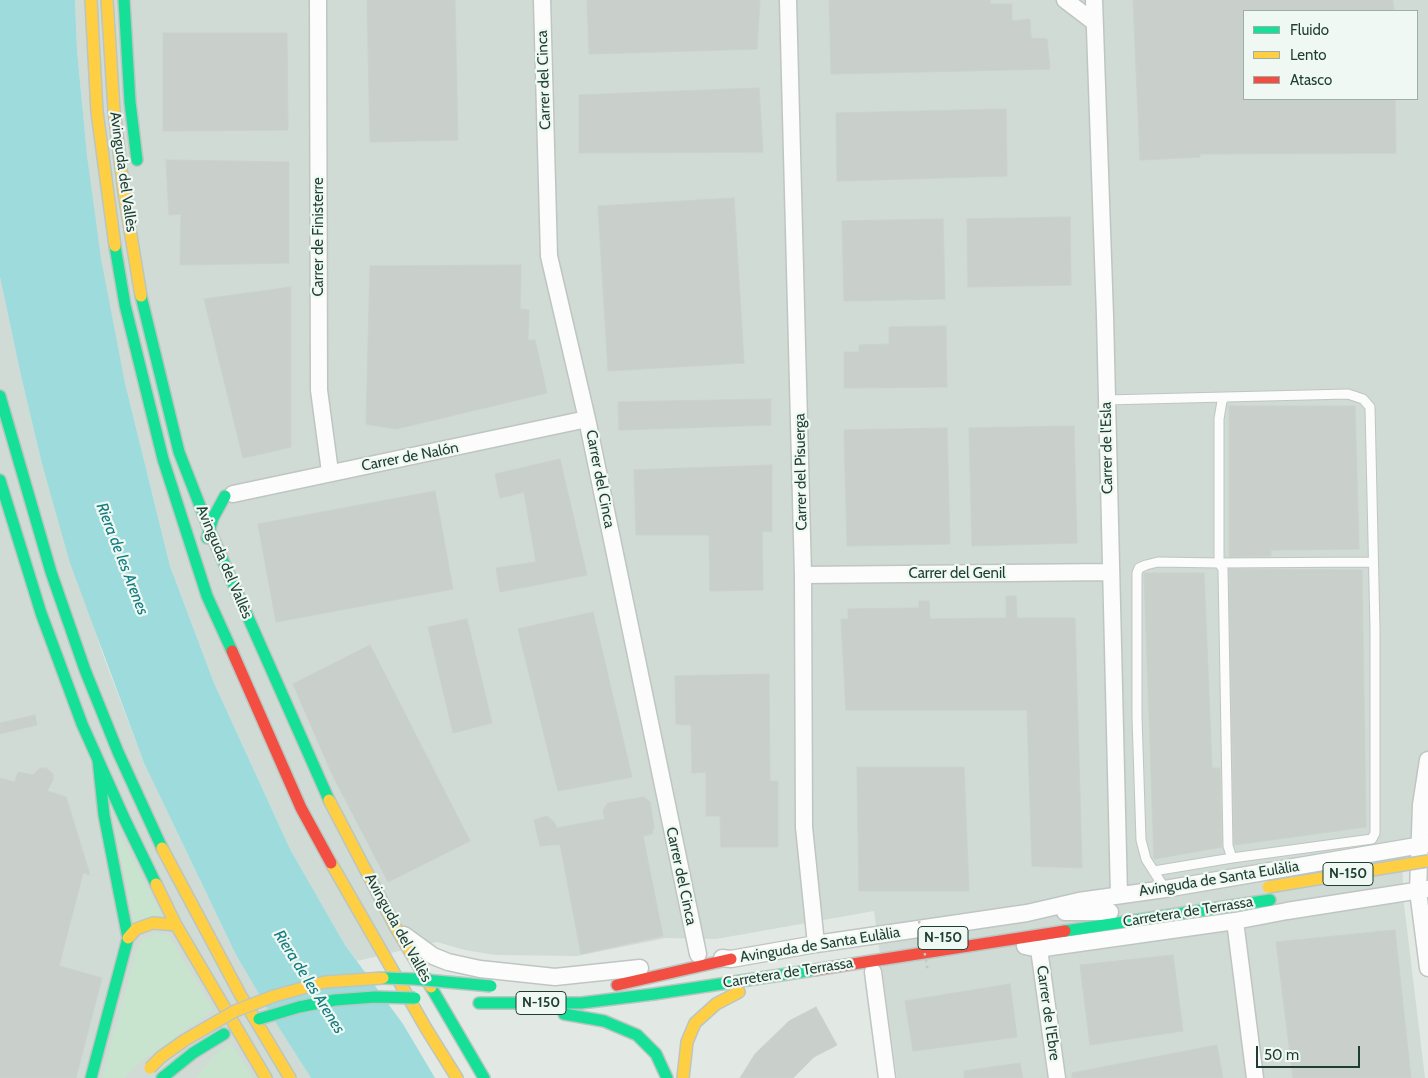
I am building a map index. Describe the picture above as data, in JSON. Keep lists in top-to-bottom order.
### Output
{
  "streets": {
    "main road": ["Avinguda del Vallès", "N-150", "Carretera de Terrassa"],
    "street": [
      "Carrer del Cinca",
      "Carrer de Finisterre",
      "Carrer de l'Esla",
      "Carrer de Nalón",
      "Carrer del Pisuerga",
      "Carrer del Genil",
      "Avinguda de Santa Eulàlia",
      "Carrer de l'Ebre"
    ]
  },
  "crossings": [
    ["Carrer del Cinca", "Carrer de Nalón"],
    ["Carrer del Cinca", "Avinguda de Santa Eulàlia"],
    ["Avinguda del Vallès", "Avinguda de Santa Eulàlia"],
    ["Carrer de Finisterre", "Carrer de Nalón"],
    ["Carrer de l'Esla", "Carrer del Genil"],
    ["Carrer de l'Esla", "Avinguda de Santa Eulàlia"],
    ["Carrer de l'Esla", "Carretera de Terrassa"],
    ["Carrer del Pisuerga", "Carrer del Genil"],
    ["Carrer del Pisuerga", "Avinguda de Santa Eulàlia"],
    ["Avinguda de Santa Eulàlia", "Carretera de Terrassa"]
  ],
  "water": ["Riera de les Arenes"],
  "legend": ["Fluido", "Lento", "Atasco"],
  "scale_bar": "50 m"
}
